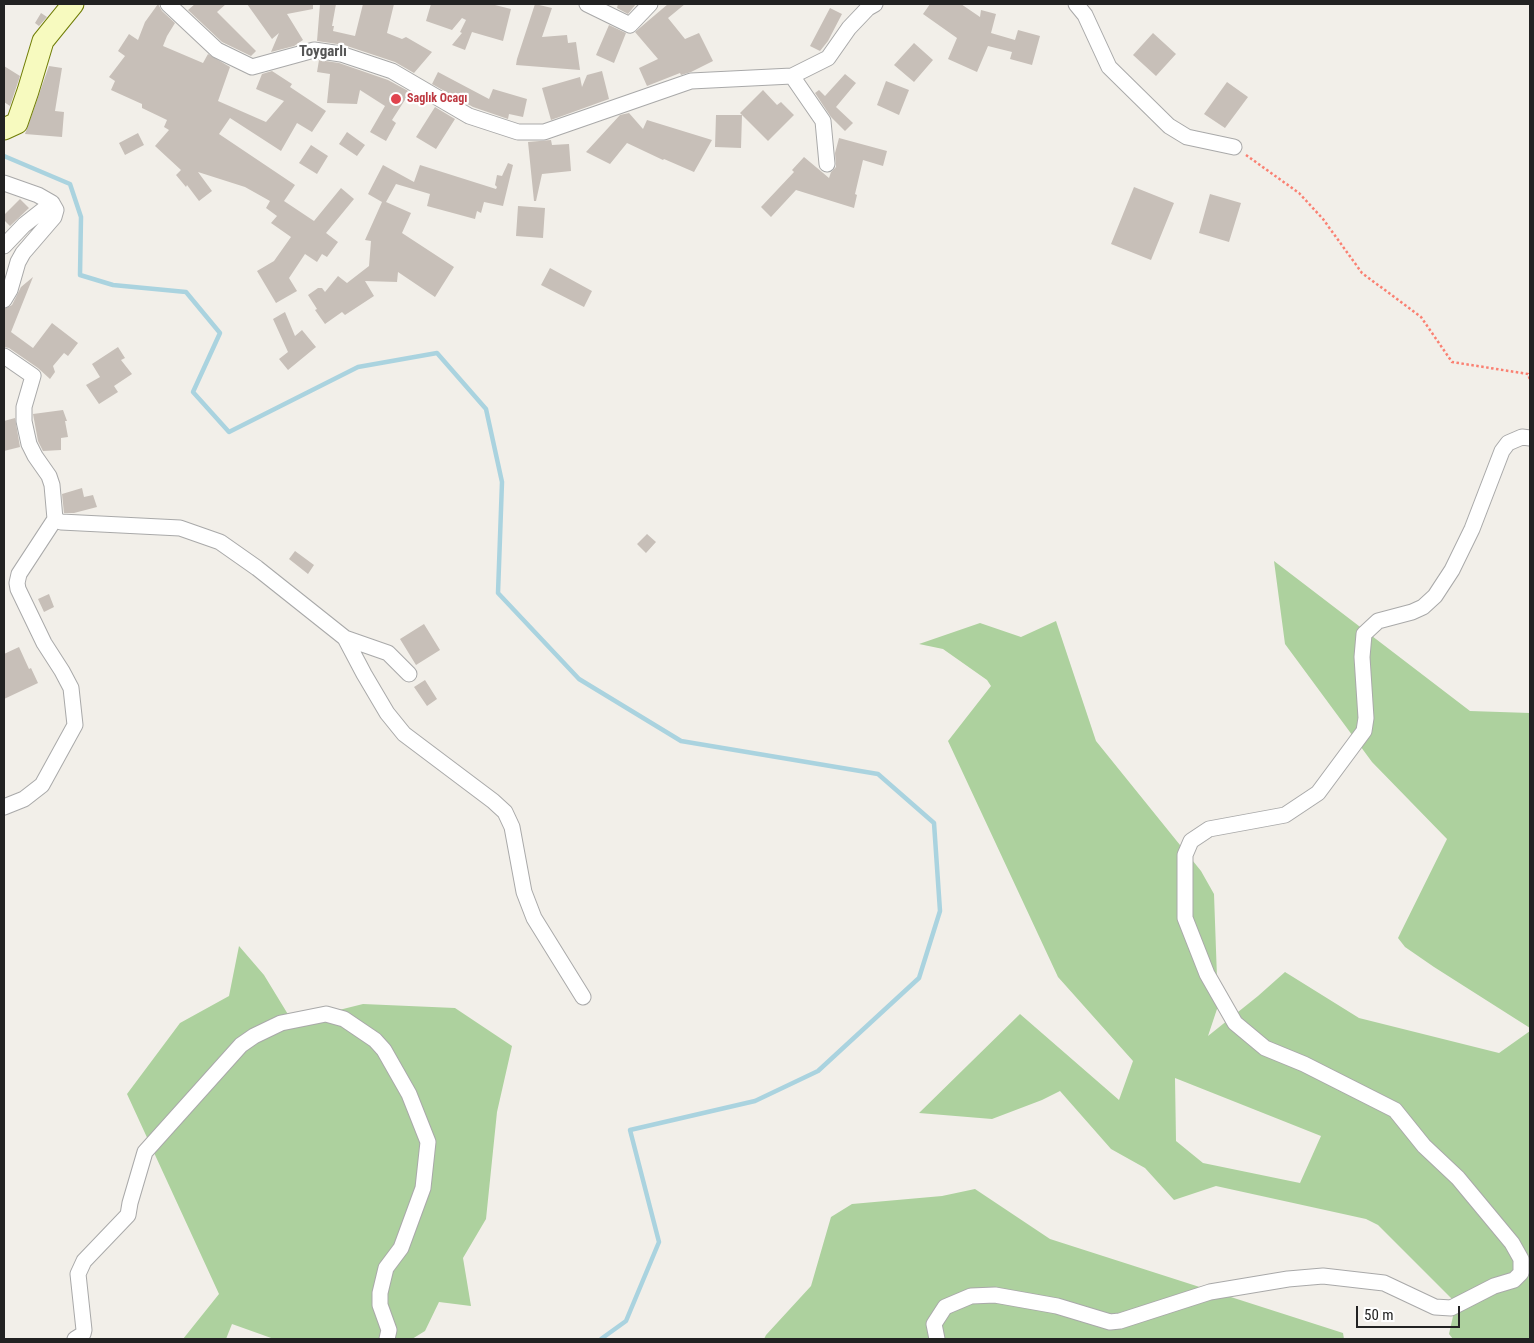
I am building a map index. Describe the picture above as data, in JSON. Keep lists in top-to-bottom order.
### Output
{
  "districts": ["Toygarlı"],
  "places": ["Saglık Ocagı"],
  "scale_bar": "50 m"
}
